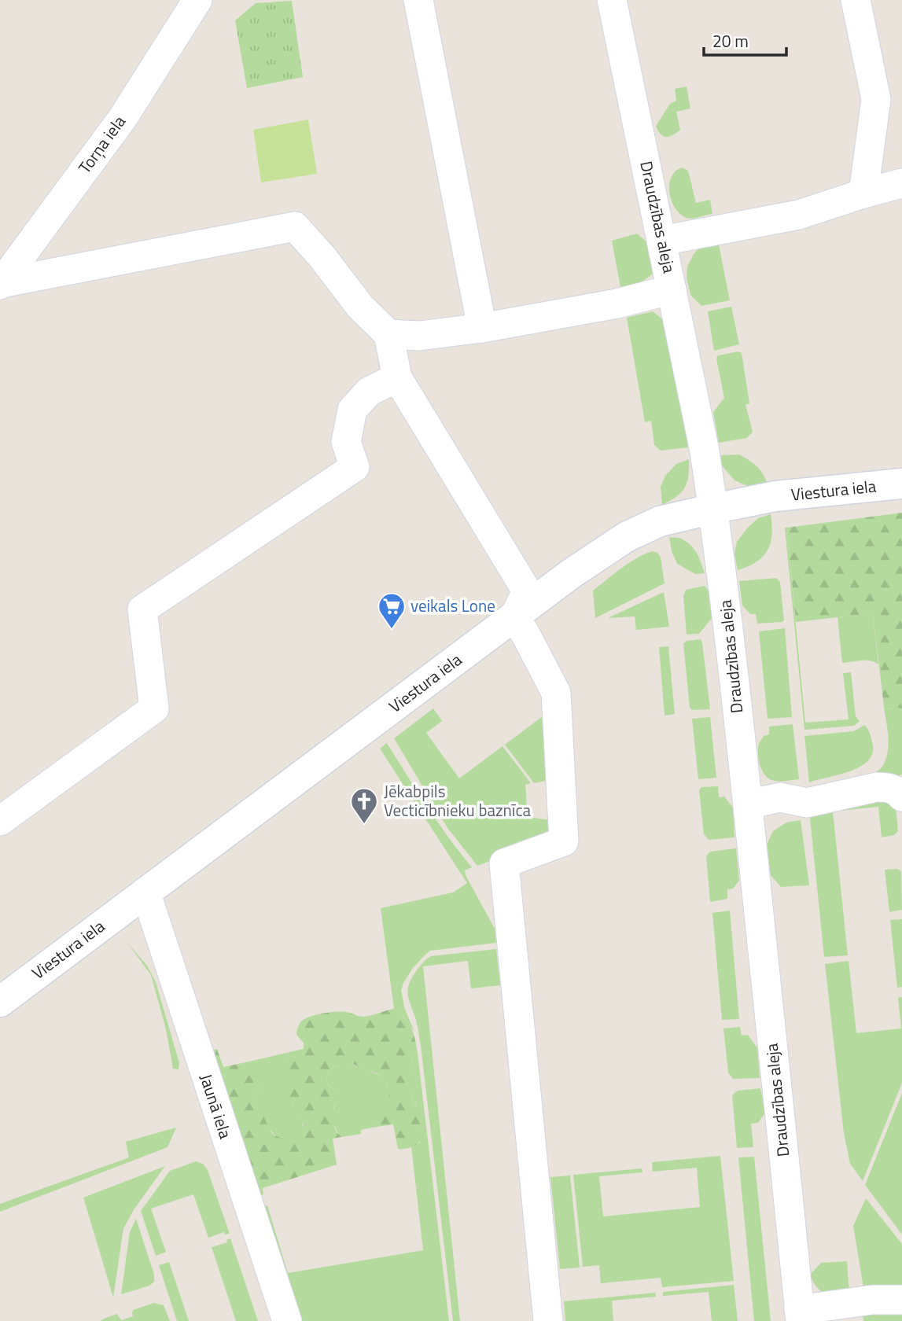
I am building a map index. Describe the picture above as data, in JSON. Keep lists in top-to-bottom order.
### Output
{
  "streets": {
    "street": [
      "Torņa iela",
      "Draudzības aleja",
      "Viestura iela",
      "Jaunā iela"
    ]
  },
  "crossings": [
    ["Draudzības aleja", "Viestura iela"],
    ["Viestura iela", "Jaunā iela"]
  ],
  "places": {
    "supermarket": ["veikals Lone"],
    "church": ["Jēkabpils Vecticībnieku baznīca"]
  },
  "scale_bar": "20 m"
}
